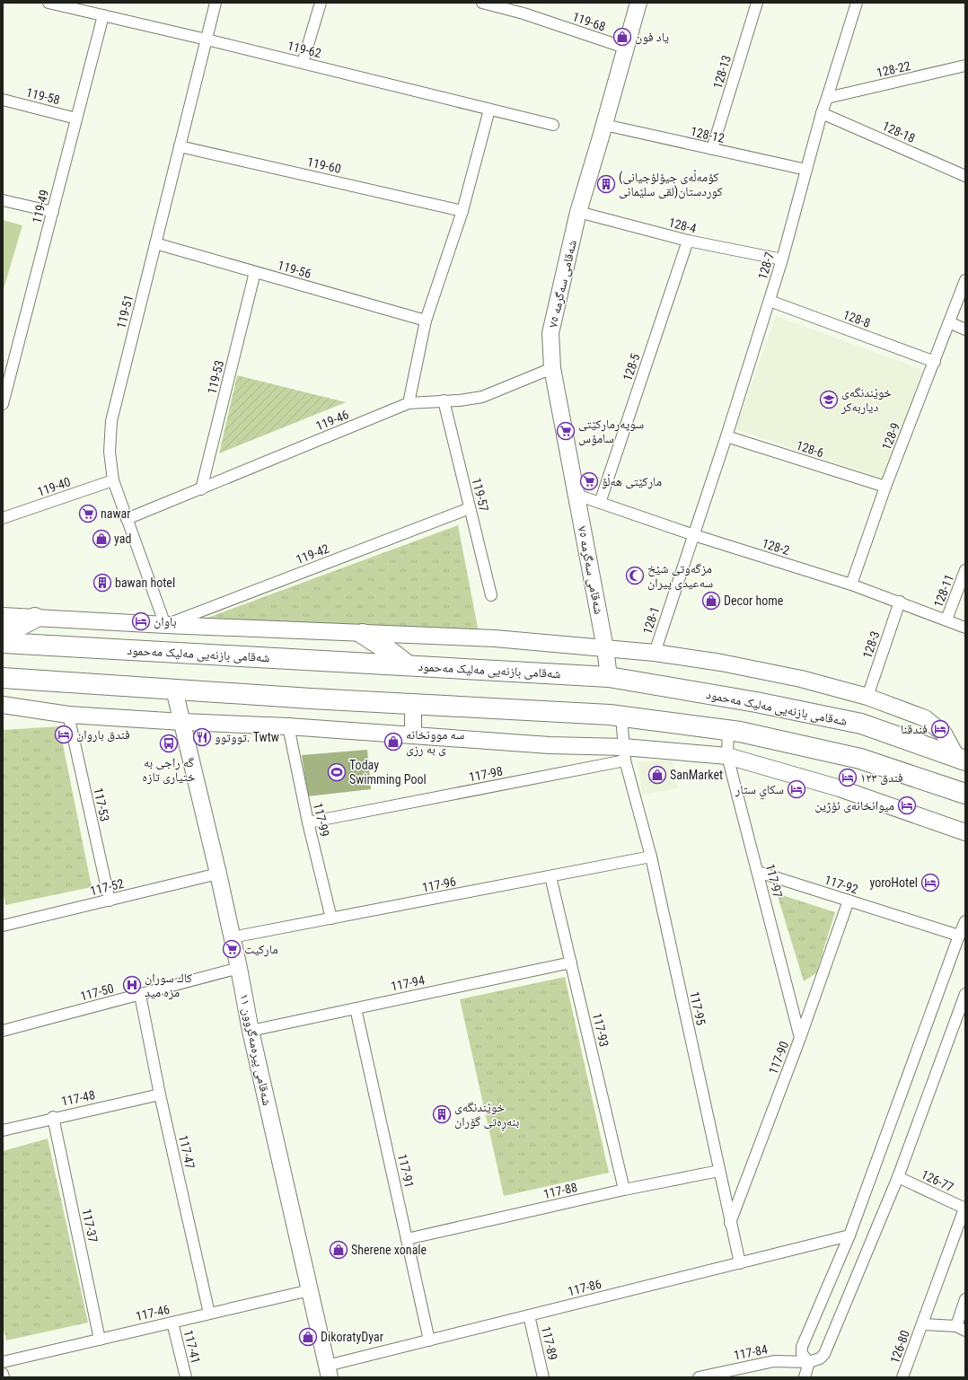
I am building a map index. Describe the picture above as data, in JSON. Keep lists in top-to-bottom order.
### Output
{
  "streets": {
    "highway": ["شەقامی بازنەیی مەلیک مەحمود"],
    "main road": ["شەقامی سەگرمە ٧٥", "شەقامی پیرەمەگروون ١١"],
    "street": [
      "119-68",
      "119-62",
      "128-22",
      "128-13",
      "119-58",
      "128-18",
      "128-12",
      "119-60",
      "119-49",
      "128-4",
      "128-7",
      "119-56",
      "119-51",
      "128-8",
      "128-5",
      "119-53",
      "119-46",
      "128-9",
      "128-6",
      "119-40",
      "119-57",
      "128-2",
      "119-42",
      "128-11",
      "128-1",
      "128-3",
      "117-98",
      "117-53",
      "117-99",
      "117-97",
      "117-96",
      "117-92",
      "117-52",
      "117-94",
      "117-50",
      "117-95",
      "117-93",
      "117-90",
      "117-48",
      "117-47",
      "117-91",
      "126-77",
      "117-88",
      "117-37",
      "117-86",
      "117-46",
      "117-89",
      "117-41",
      "126-80",
      "117-84"
    ]
  },
  "crossings": [
    ["119-68", "شەقامی سەگرمە ٧٥"],
    ["119-62", "119-49"],
    ["119-62", "119-51"],
    ["128-22", "128-7"],
    ["128-13", "128-12"],
    ["119-58", "119-49"],
    ["128-18", "128-7"],
    ["128-12", "128-7"],
    ["128-12", "شەقامی سەگرمە ٧٥"],
    ["119-60", "119-51"],
    ["128-4", "128-7"],
    ["128-4", "شەقامی سەگرمە ٧٥"],
    ["128-4", "128-5"],
    ["128-7", "128-8"],
    ["128-7", "128-6"],
    ["128-7", "128-2"],
    ["128-7", "128-1"],
    ["119-56", "119-51"],
    ["119-56", "119-53"],
    ["شەقامی سەگرمە ٧٥", "119-46"],
    ["شەقامی سەگرمە ٧٥", "128-2"],
    ["شەقامی سەگرمە ٧٥", "شەقامی بازنەیی مەلیک مەحمود"],
    ["119-51", "119-46"],
    ["119-51", "119-40"],
    ["119-51", "119-42"],
    ["128-8", "128-9"],
    ["128-5", "128-2"],
    ["119-53", "119-46"],
    ["119-46", "119-57"],
    ["128-9", "128-6"],
    ["128-9", "128-2"],
    ["119-57", "119-42"],
    ["128-2", "128-11"],
    ["128-2", "128-1"],
    ["128-2", "128-3"],
    ["117-98", "117-99"],
    ["117-98", "117-95"],
    ["117-53", "117-52"],
    ["117-99", "117-96"],
    ["117-97", "117-92"],
    ["117-97", "117-90"],
    ["117-96", "117-95"],
    ["117-96", "117-93"],
    ["117-96", "شەقامی پیرەمەگروون ١١"],
    ["117-92", "117-90"],
    ["117-52", "شەقامی پیرەمەگروون ١١"],
    ["117-94", "117-93"],
    ["117-94", "شەقامی پیرەمەگروون ١١"],
    ["117-94", "117-91"],
    ["117-50", "شەقامی پیرەمەگروون ١١"],
    ["117-50", "117-47"],
    ["117-95", "117-90"],
    ["117-95", "117-88"],
    ["117-95", "117-86"],
    ["117-93", "117-88"],
    ["شەقامی پیرەمەگروون ١١", "117-86"],
    ["شەقامی پیرەمەگروون ١١", "117-46"],
    ["117-48", "117-47"],
    ["117-48", "117-37"],
    ["117-47", "117-46"],
    ["117-91", "117-88"],
    ["117-91", "117-86"],
    ["117-37", "117-46"],
    ["117-86", "117-89"],
    ["117-46", "117-41"]
  ],
  "places": {
    "shop": [
      "ياد فون",
      "yad",
      "Decor home",
      "سه موونخانه ی به رزی",
      "SanMarket",
      "Sherene xonale",
      "DikoratyDyar"
    ],
    "building": ["(کۆمەڵەی جیۆلۆجیانی کوردستان(لقی سلێمانی", "bawan hotel", "خوێندنگەی بنەڕەتی گۆران"],
    "school or university": ["خوێندنگەی دیاربەکر"],
    "supermarket": [
      "سوپەرمارکێتی سامۆس",
      "مارکێتی هەڵۆ",
      "nawar",
      "ماركيت"
    ],
    "mosque": ["مزگەوتی شێخ سەعیدی پیران"],
    "hotel": [
      "باوان",
      "فندقنا",
      "فندق باروان",
      "فندق ١٢٣",
      "سكاي ستار",
      "میوانخانەی ئۆژین",
      "yoroHotel"
    ],
    "restaurant": ["تووتوو. Twtw"],
    "bus stop": ["گه راجی به ختيارى تازه"],
    "sports": ["Today Swimming Pool"],
    "hospital": ["كاك سوران مزه ميد"]
  }
}
